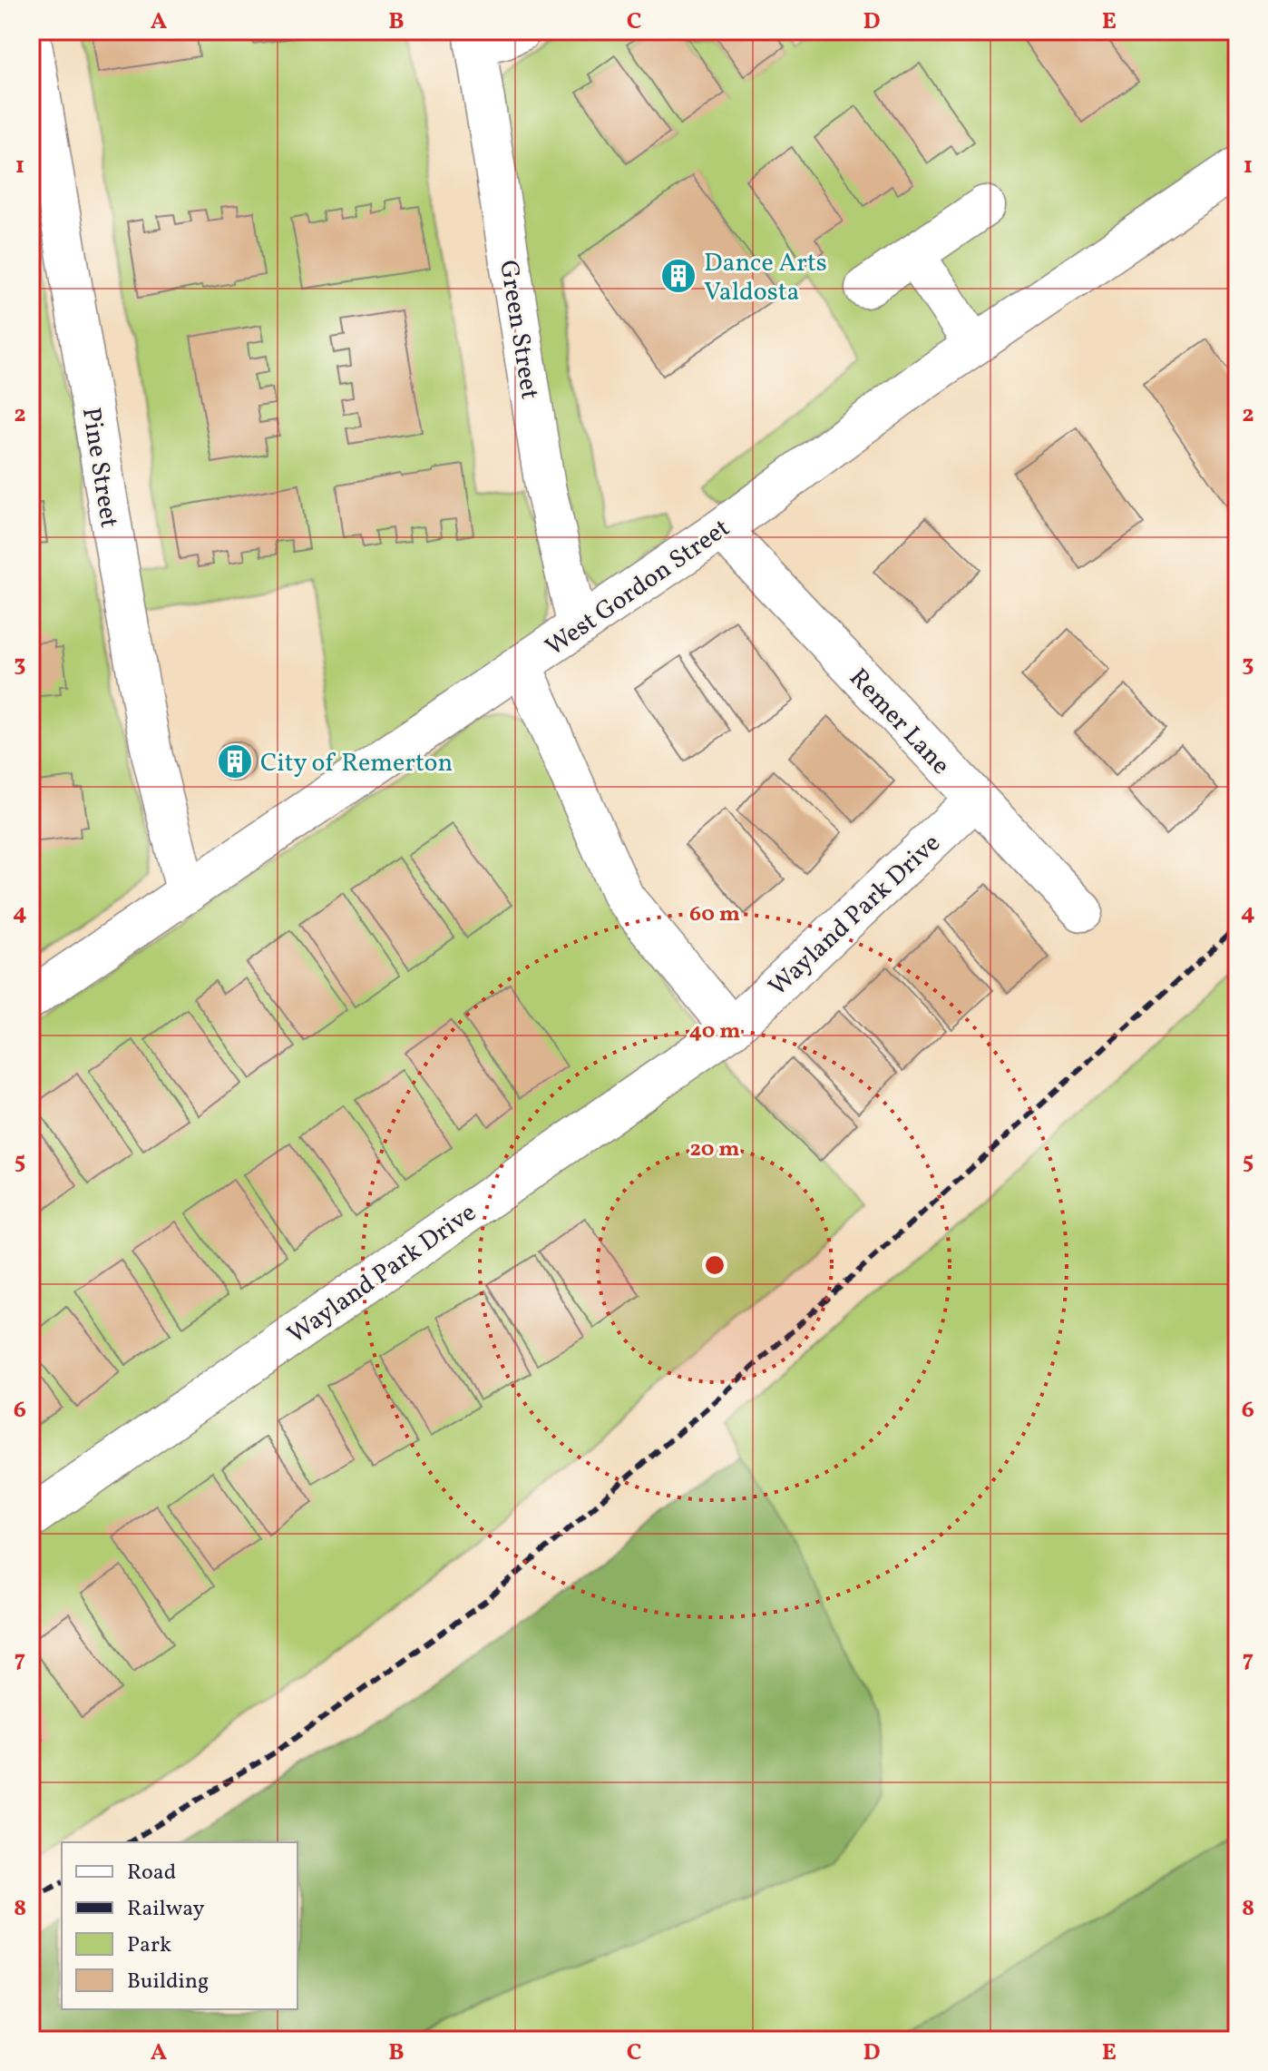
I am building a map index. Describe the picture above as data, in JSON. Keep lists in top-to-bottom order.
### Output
{
  "streets": {
    "street": [
      "Green Street",
      "Pine Street",
      "West Gordon Street",
      "Remer Lane",
      "Wayland Park Drive"
    ]
  },
  "crossings": [
    ["Green Street", "West Gordon Street"],
    ["Pine Street", "West Gordon Street"],
    ["West Gordon Street", "Remer Lane"],
    ["Remer Lane", "Wayland Park Drive"]
  ],
  "places": {
    "building": ["Dance Arts Valdosta", "City of Remerton"]
  },
  "legend": [
    "Road",
    "Railway",
    "Park",
    "Building"
  ],
  "grid": {
    "columns": [
      "A",
      "B",
      "C",
      "D",
      "E"
    ],
    "rows": [
      "1",
      "2",
      "3",
      "4",
      "5",
      "6",
      "7",
      "8"
    ]
  },
  "rings": ["60 m", "40 m", "20 m"]
}
